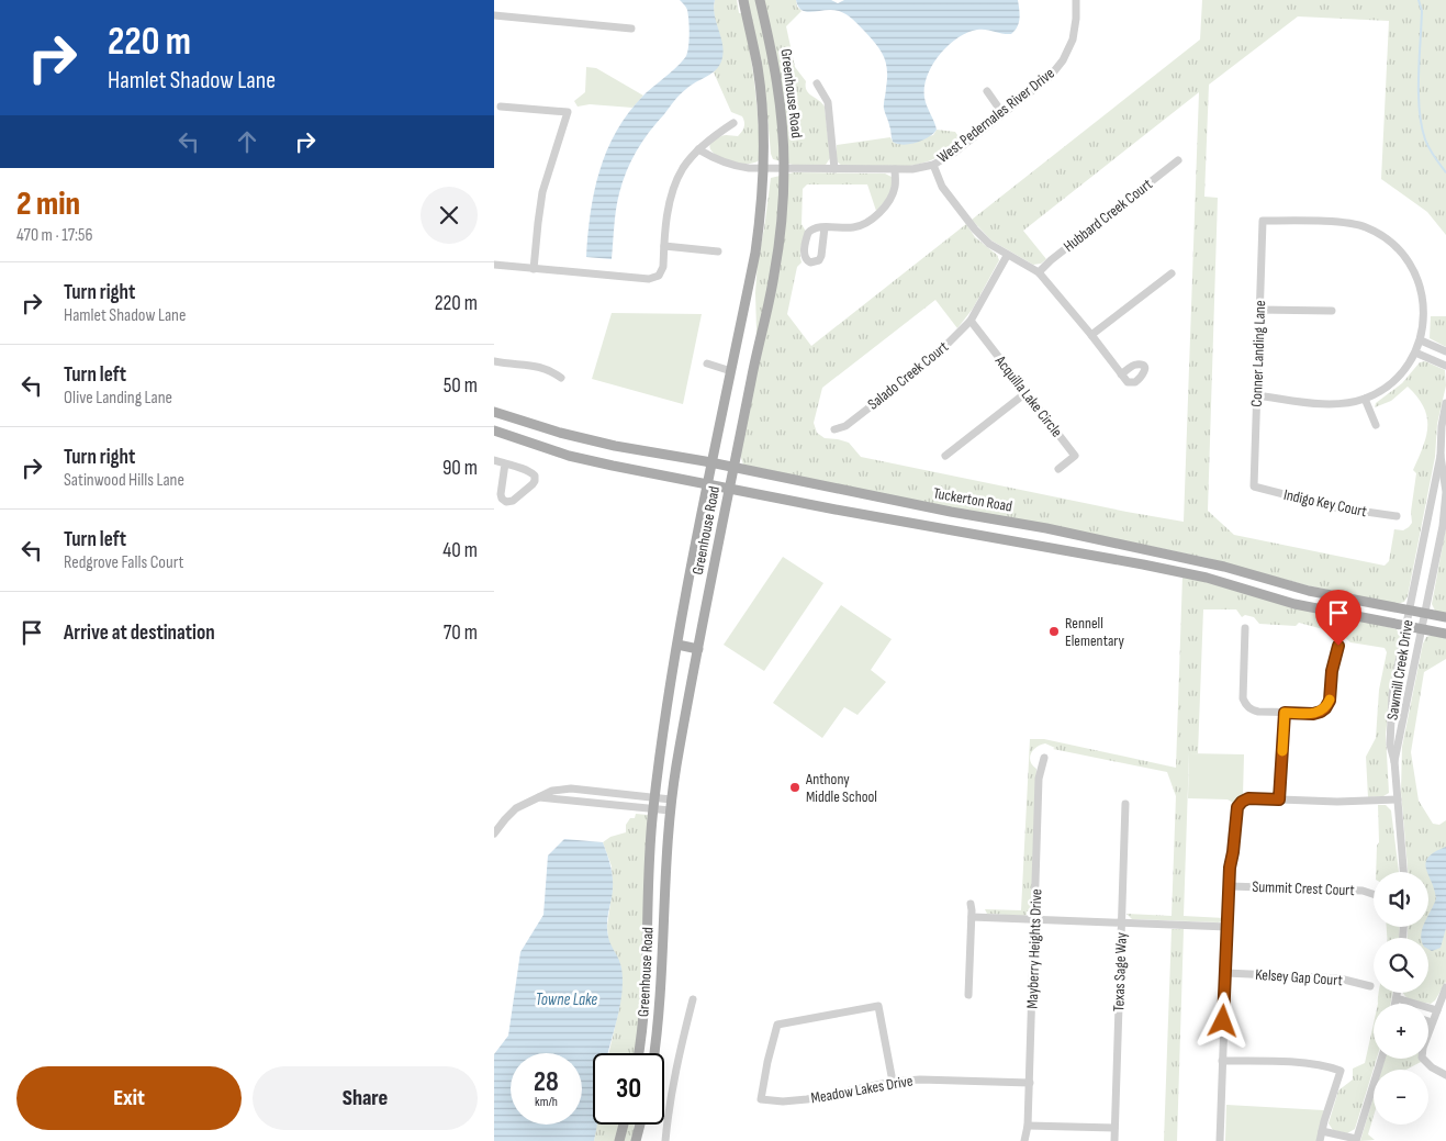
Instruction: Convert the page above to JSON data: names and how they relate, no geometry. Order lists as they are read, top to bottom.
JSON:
{
  "streets": {
    "main road": ["Greenhouse Road", "Tuckerton Road"],
    "street": [
      "West Pedernales River Drive",
      "Hubbard Creek Court",
      "Conner Landing Lane",
      "Salado Creek Court",
      "Acquilla Lake Circle",
      "Indigo Key Court",
      "Sawmill Creek Drive",
      "Summit Crest Court",
      "Mayberry Heights Drive",
      "Texas Sage Way",
      "Kelsey Gap Court",
      "Meadow Lakes Drive"
    ]
  },
  "crossings": [
    ["Greenhouse Road", "West Pedernales River Drive"],
    ["Greenhouse Road", "Tuckerton Road"],
    ["Conner Landing Lane", "Indigo Key Court"],
    ["Salado Creek Court", "Acquilla Lake Circle"],
    ["Tuckerton Road", "Sawmill Creek Drive"],
    ["Mayberry Heights Drive", "Meadow Lakes Drive"]
  ],
  "water": ["Towne Lake"],
  "places": ["Rennell Elementary", "Anthony Middle School"],
  "page": {
    "turn": ["220 m", "Hamlet Shadow Lane"],
    "heading": ["2 min", "470 m · 17:56"],
    "list": [
      {
        "name": "Turn right",
        "note": "Hamlet Shadow Lane",
        "value": "220 m"
      },
      {
        "name": "Turn left",
        "note": "Olive Landing Lane",
        "value": "50 m"
      },
      {
        "name": "Turn right",
        "note": "Satinwood Hills Lane",
        "value": "90 m"
      },
      {
        "name": "Turn left",
        "note": "Redgrove Falls Court",
        "value": "40 m"
      },
      {
        "name": "Arrive at destination",
        "value": "70 m"
      }
    ],
    "map_buttons": ["+", "−"],
    "speed": "28 km/h",
    "limit": "30",
    "buttons": ["Exit", "Share"]
  }
}
